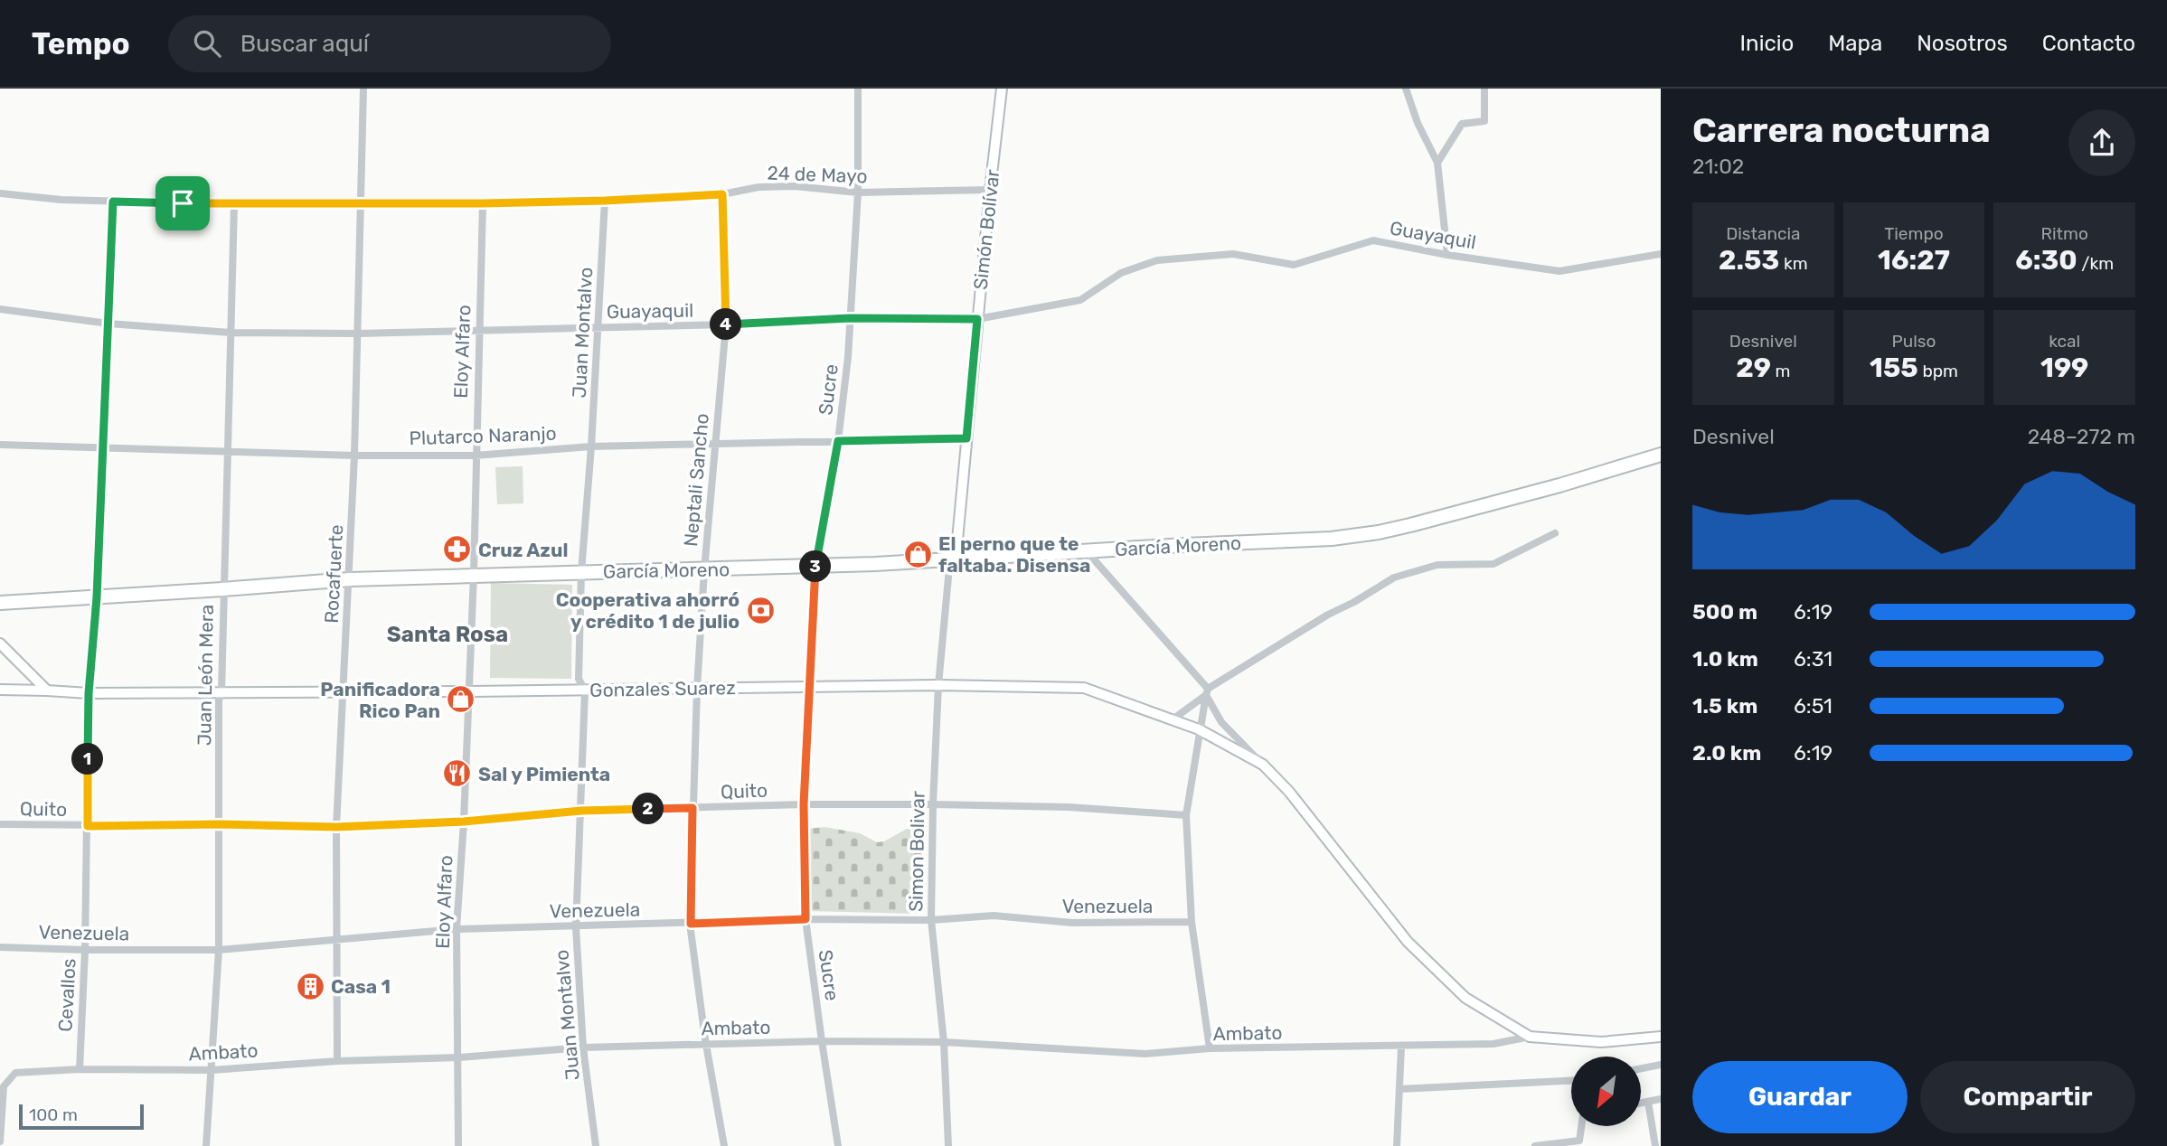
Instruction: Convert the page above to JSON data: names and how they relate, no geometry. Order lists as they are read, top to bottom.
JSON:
{
  "streets": {
    "highway": ["García Moreno"],
    "street": [
      "24 de Mayo",
      "Simón Bolívar",
      "Guayaquil",
      "Juan Montalvo",
      "Eloy Alfaro",
      "Sucre",
      "Plutarco Naranjo",
      "Neptali Sancho",
      "Rocafuerte",
      "Juan León Mera",
      "Gonzales Suarez",
      "Quito",
      "Simon Bolivar",
      "Venezuela",
      "Cevallos",
      "Ambato"
    ]
  },
  "crossings": [
    ["24 de Mayo", "Simón Bolívar"],
    ["24 de Mayo", "Juan Montalvo"],
    ["24 de Mayo", "Eloy Alfaro"],
    ["24 de Mayo", "Sucre"],
    ["24 de Mayo", "Neptali Sancho"],
    ["24 de Mayo", "Rocafuerte"],
    ["24 de Mayo", "Juan León Mera"],
    ["24 de Mayo", "Cevallos"],
    ["Simón Bolívar", "Guayaquil"],
    ["Simón Bolívar", "Plutarco Naranjo"],
    ["Simón Bolívar", "García Moreno"],
    ["Simón Bolívar", "Simon Bolivar"],
    ["Guayaquil", "Juan Montalvo"],
    ["Guayaquil", "Eloy Alfaro"],
    ["Guayaquil", "Sucre"],
    ["Guayaquil", "Neptali Sancho"],
    ["Guayaquil", "Rocafuerte"],
    ["Guayaquil", "Juan León Mera"],
    ["Guayaquil", "Cevallos"],
    ["Juan Montalvo", "Plutarco Naranjo"],
    ["Juan Montalvo", "García Moreno"],
    ["Juan Montalvo", "Gonzales Suarez"],
    ["Juan Montalvo", "Quito"],
    ["Juan Montalvo", "Venezuela"],
    ["Juan Montalvo", "Ambato"],
    ["Eloy Alfaro", "Plutarco Naranjo"],
    ["Eloy Alfaro", "García Moreno"],
    ["Eloy Alfaro", "Gonzales Suarez"],
    ["Eloy Alfaro", "Quito"],
    ["Eloy Alfaro", "Venezuela"],
    ["Eloy Alfaro", "Ambato"],
    ["Sucre", "Plutarco Naranjo"],
    ["Sucre", "García Moreno"],
    ["Sucre", "Gonzales Suarez"],
    ["Sucre", "Quito"],
    ["Sucre", "Venezuela"],
    ["Sucre", "Ambato"],
    ["Plutarco Naranjo", "Neptali Sancho"],
    ["Plutarco Naranjo", "Rocafuerte"],
    ["Plutarco Naranjo", "Juan León Mera"],
    ["Plutarco Naranjo", "Cevallos"],
    ["Neptali Sancho", "García Moreno"],
    ["Neptali Sancho", "Gonzales Suarez"],
    ["Neptali Sancho", "Quito"],
    ["Neptali Sancho", "Venezuela"],
    ["Neptali Sancho", "Ambato"],
    ["García Moreno", "Rocafuerte"],
    ["García Moreno", "Juan León Mera"],
    ["García Moreno", "Simon Bolivar"],
    ["García Moreno", "Cevallos"],
    ["Rocafuerte", "Gonzales Suarez"],
    ["Rocafuerte", "Quito"],
    ["Rocafuerte", "Venezuela"],
    ["Rocafuerte", "Ambato"],
    ["Juan León Mera", "Gonzales Suarez"],
    ["Juan León Mera", "Quito"],
    ["Juan León Mera", "Venezuela"],
    ["Juan León Mera", "Ambato"],
    ["Gonzales Suarez", "Simon Bolivar"],
    ["Gonzales Suarez", "Cevallos"],
    ["Gonzales Suarez", "Ambato"],
    ["Quito", "Simon Bolivar"],
    ["Quito", "Cevallos"],
    ["Simon Bolivar", "Venezuela"],
    ["Simon Bolivar", "Ambato"],
    ["Venezuela", "Cevallos"],
    ["Cevallos", "Ambato"]
  ],
  "districts": ["Santa Rosa"],
  "places": {
    "pharmacy": ["Cruz Azul"],
    "shop": ["El perno que te faltaba. Disensa", "Panificadora Rico Pan"],
    "bank": ["Cooperativa ahorró y crédito 1 de julio"],
    "restaurant": ["Sal y Pimienta"],
    "building": ["Casa 1"]
  },
  "scale_bar": "100 m",
  "north": "bottom left",
  "page": {
    "header": "Tempo",
    "search": "Buscar aquí",
    "nav": [
      "Inicio",
      "Mapa",
      "Nosotros",
      "Contacto"
    ],
    "heading": ["Carrera nocturna", "21:02"],
    "stats": [
      ["Distancia", "2.53 km"],
      ["Tiempo", "16:27"],
      ["Ritmo", "6:30 /km"],
      ["Desnivel", "29 m"],
      ["Pulso", "155 bpm"],
      ["kcal", "199"]
    ],
    "pins": [
      "4",
      "3",
      "1",
      "2"
    ],
    "chart": ["Desnivel", "248–272 m"],
    "list": [
      {
        "name": "500 m",
        "note": "6:19"
      },
      {
        "name": "1.0 km",
        "note": "6:31"
      },
      {
        "name": "1.5 km",
        "note": "6:51"
      },
      {
        "name": "2.0 km",
        "note": "6:19"
      }
    ],
    "buttons": ["Guardar", "Compartir"],
    "scale": "100 m"
  }
}
